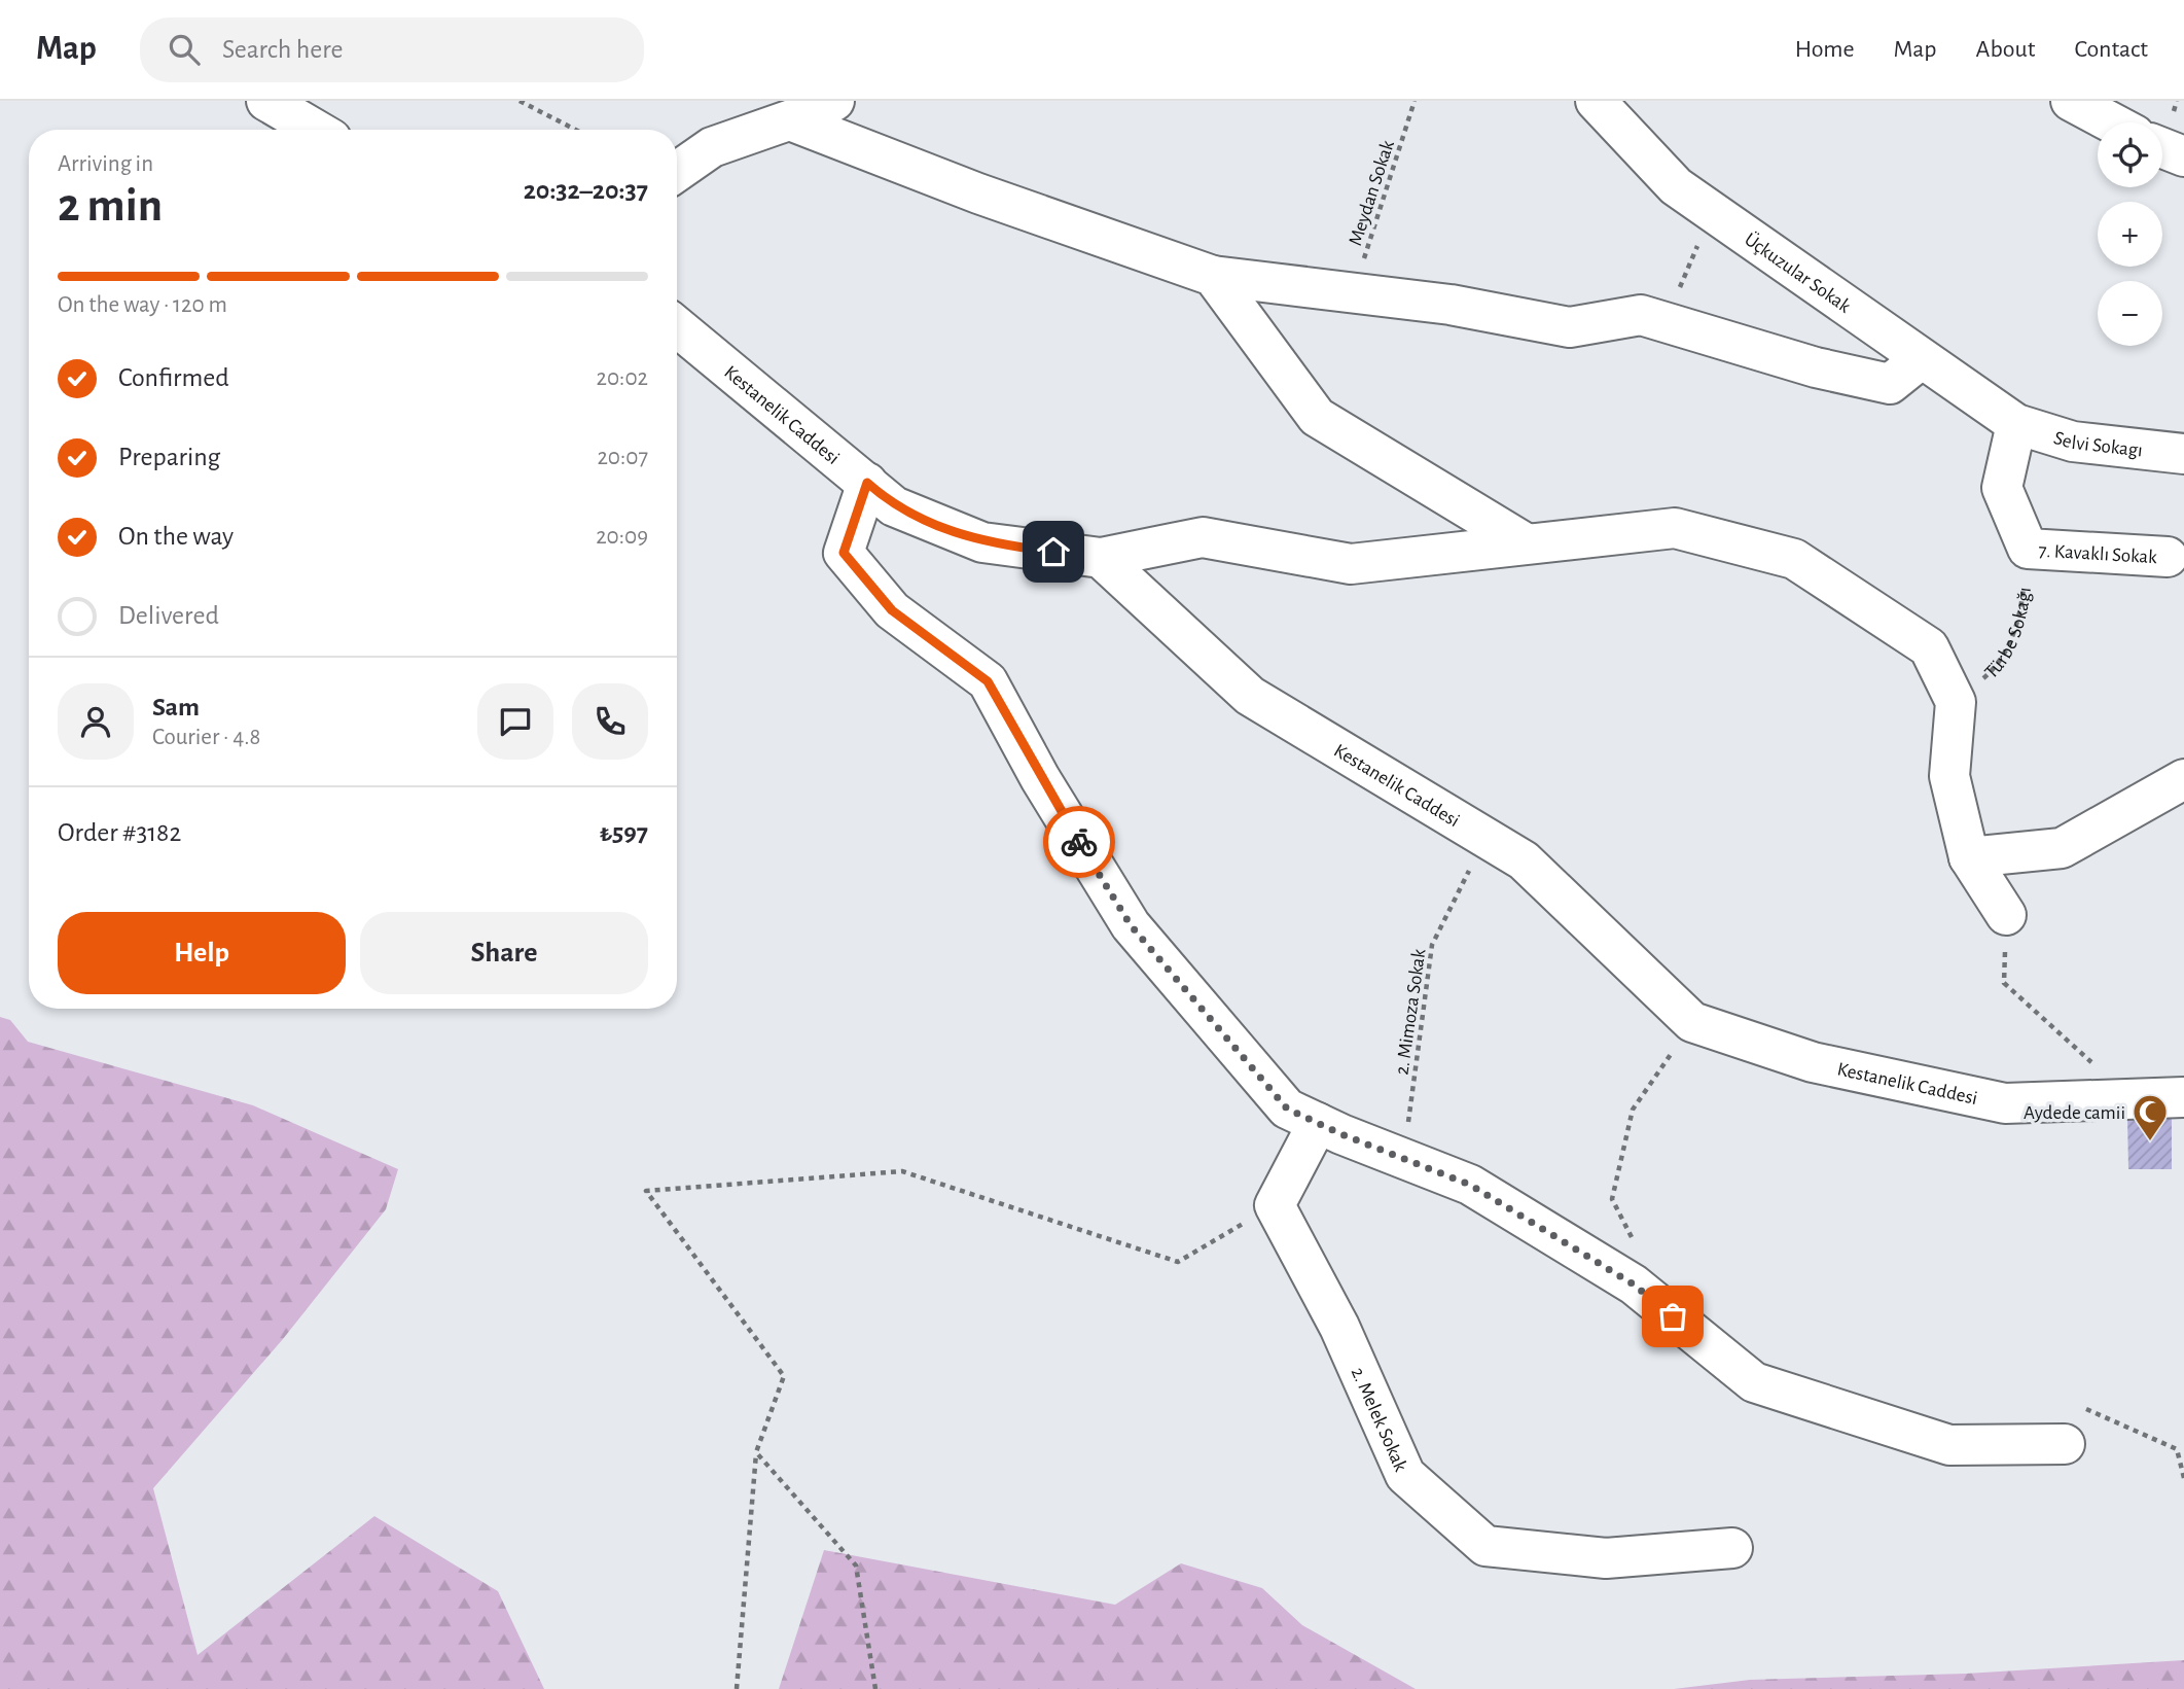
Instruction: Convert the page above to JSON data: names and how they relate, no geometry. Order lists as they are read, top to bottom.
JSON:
{
  "streets": {
    "street": [
      "Üçkuzular Sokak",
      "Kestanelik Caddesi",
      "Selvi Sokagı",
      "7. Kavaklı Sokak",
      "2. Melek Sokak"
    ],
    "path": ["Meydan Sokak", "Türbe Sokağı", "2. Mimoza Sokak"]
  },
  "crossings": [
    ["Üçkuzular Sokak", "Selvi Sokagı"],
    ["Kestanelik Caddesi", "2. Mimoza Sokak"],
    ["7. Kavaklı Sokak", "Türbe Sokağı"]
  ],
  "places": {
    "mosque": ["Aydede camii"]
  },
  "page": {
    "header": "Map",
    "search": "Search here",
    "nav": [
      "Home",
      "Map",
      "About",
      "Contact"
    ],
    "map_buttons": ["+", "−"],
    "heading": ["2 min", "Arriving in", "20:32–20:37"],
    "panel": [
      "Sam",
      "Courier · 4.8",
      "Order #3182",
      "₺597"
    ],
    "bar": "On the way · 120 m",
    "list": [
      ["Confirmed", "20:02"],
      ["Preparing", "20:07"],
      ["On the way", "20:09"],
      "Delivered"
    ],
    "buttons": ["Help", "Share"]
  }
}
